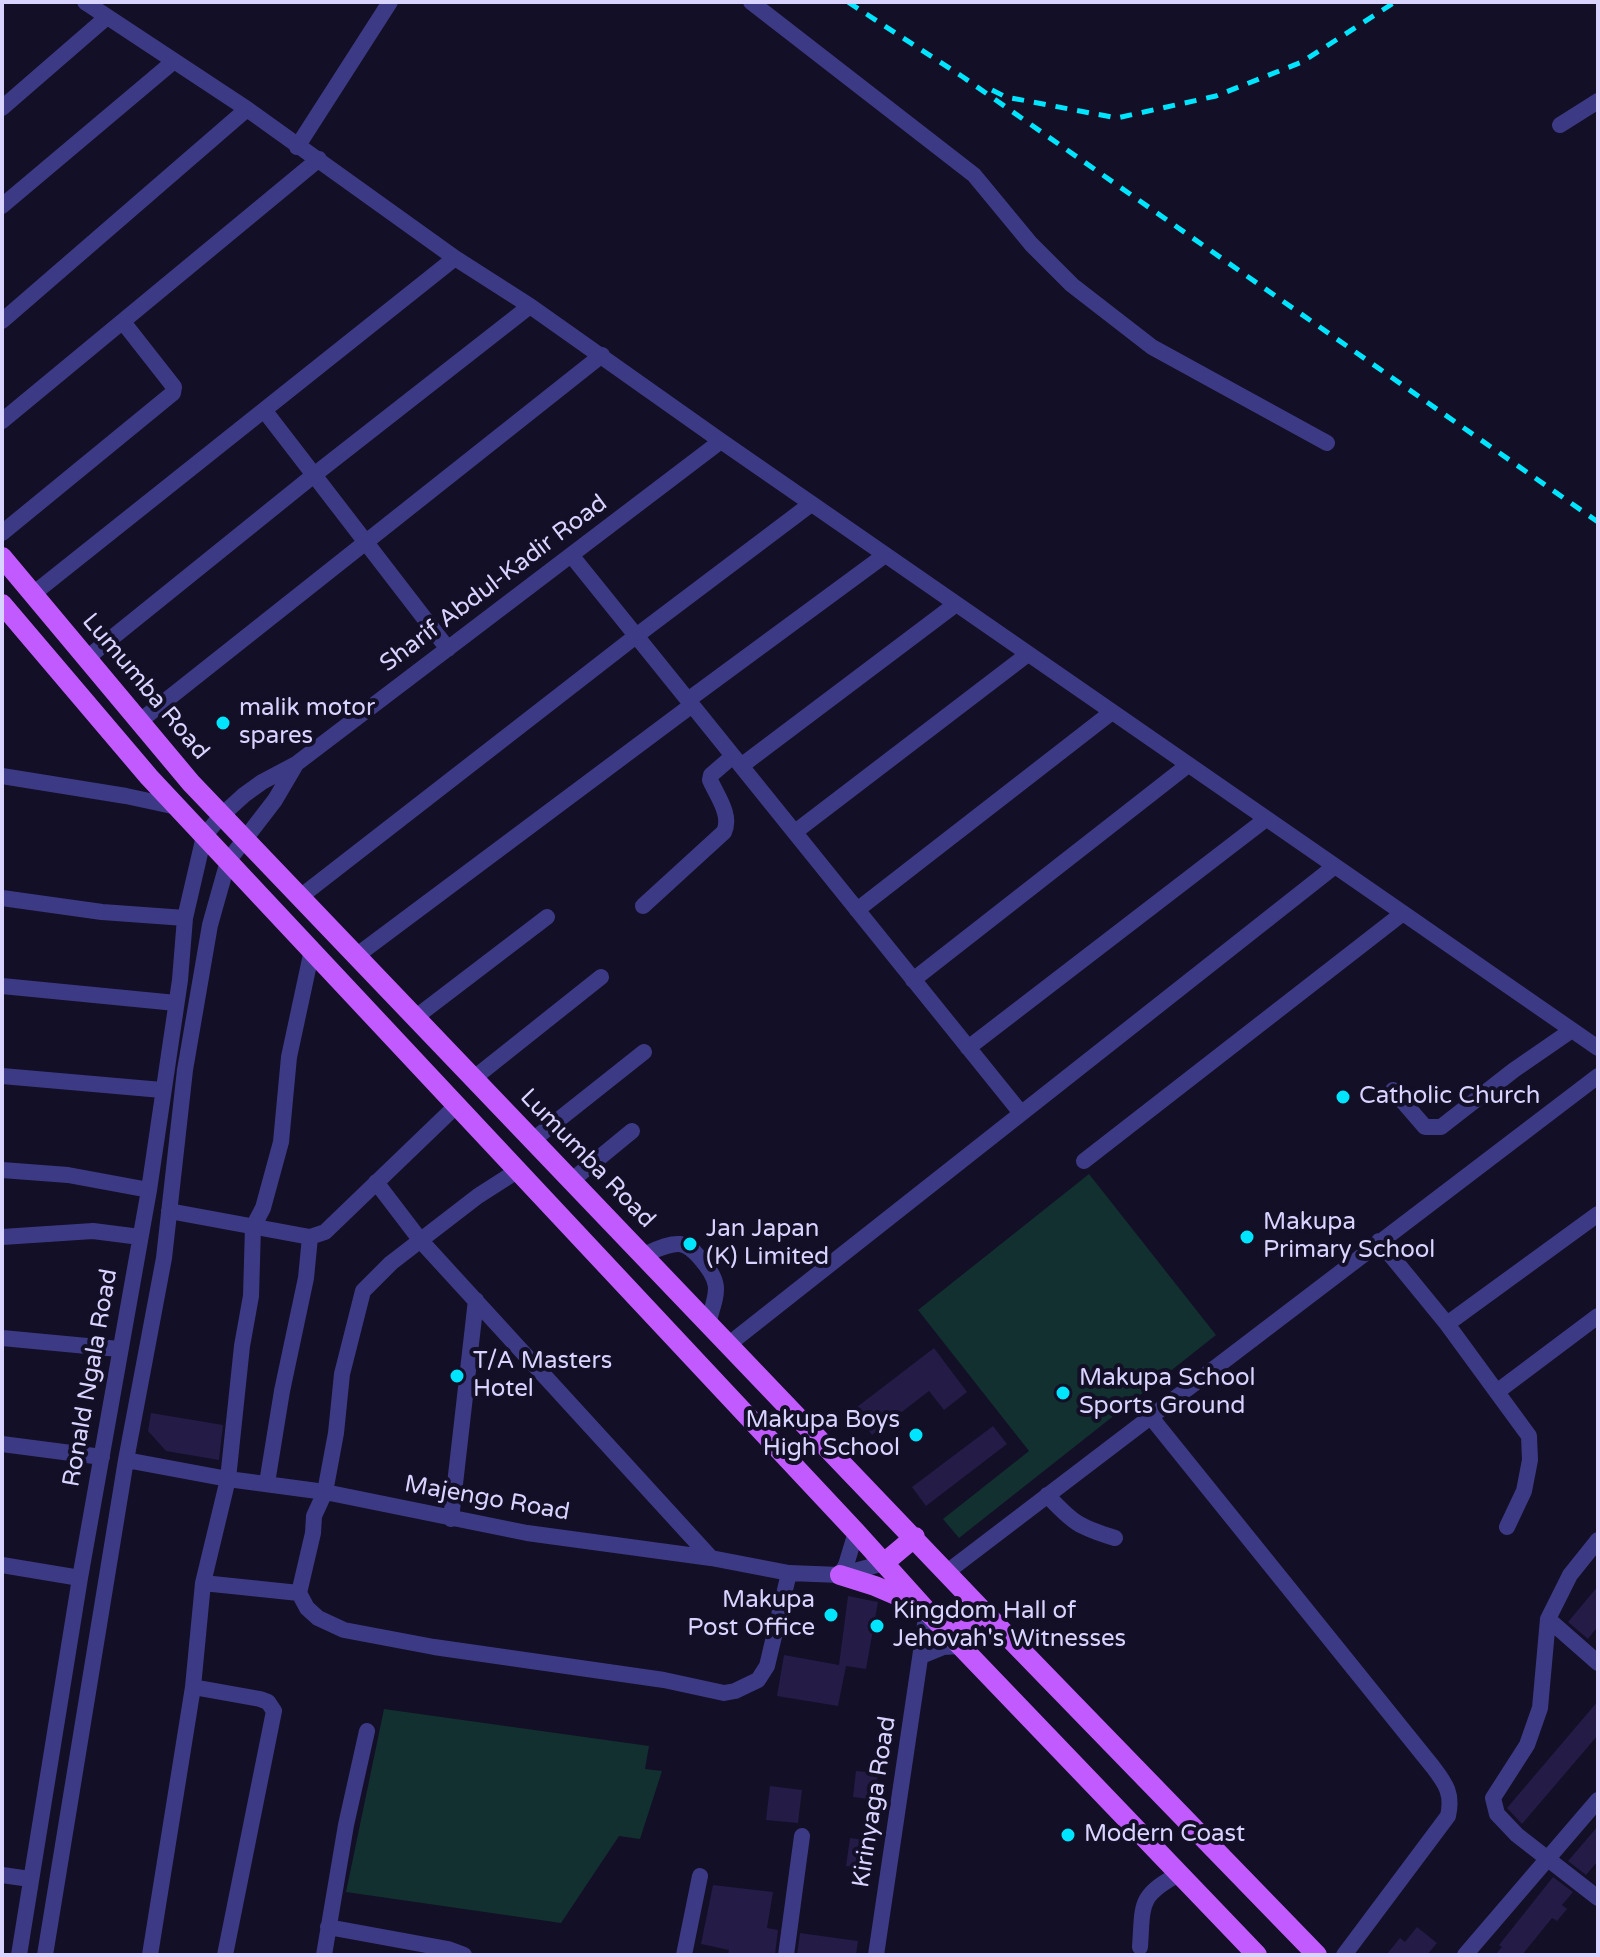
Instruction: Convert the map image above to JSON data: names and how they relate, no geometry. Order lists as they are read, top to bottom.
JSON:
{
  "streets": {
    "main road": ["Lumumba Road"],
    "street": [
      "Sharif Abdul-Kadir Road",
      "Ronald Ngala Road",
      "Majengo Road",
      "Kirinyaga Road"
    ]
  },
  "crossings": [
    ["Sharif Abdul-Kadir Road", "Lumumba Road"],
    ["Sharif Abdul-Kadir Road", "Ronald Ngala Road"],
    ["Lumumba Road", "Ronald Ngala Road"],
    ["Ronald Ngala Road", "Majengo Road"]
  ],
  "places": [
    "malik motor spares",
    "Catholic Church",
    "Makupa Primary School",
    "Jan Japan (K) Limited",
    "T/A Masters Hotel",
    "Makupa School Sports Ground",
    "Makupa Boys High School",
    "Makupa Post Office",
    "Kingdom Hall of Jehovah's Witnesses",
    "Modern Coast"
  ]
}
